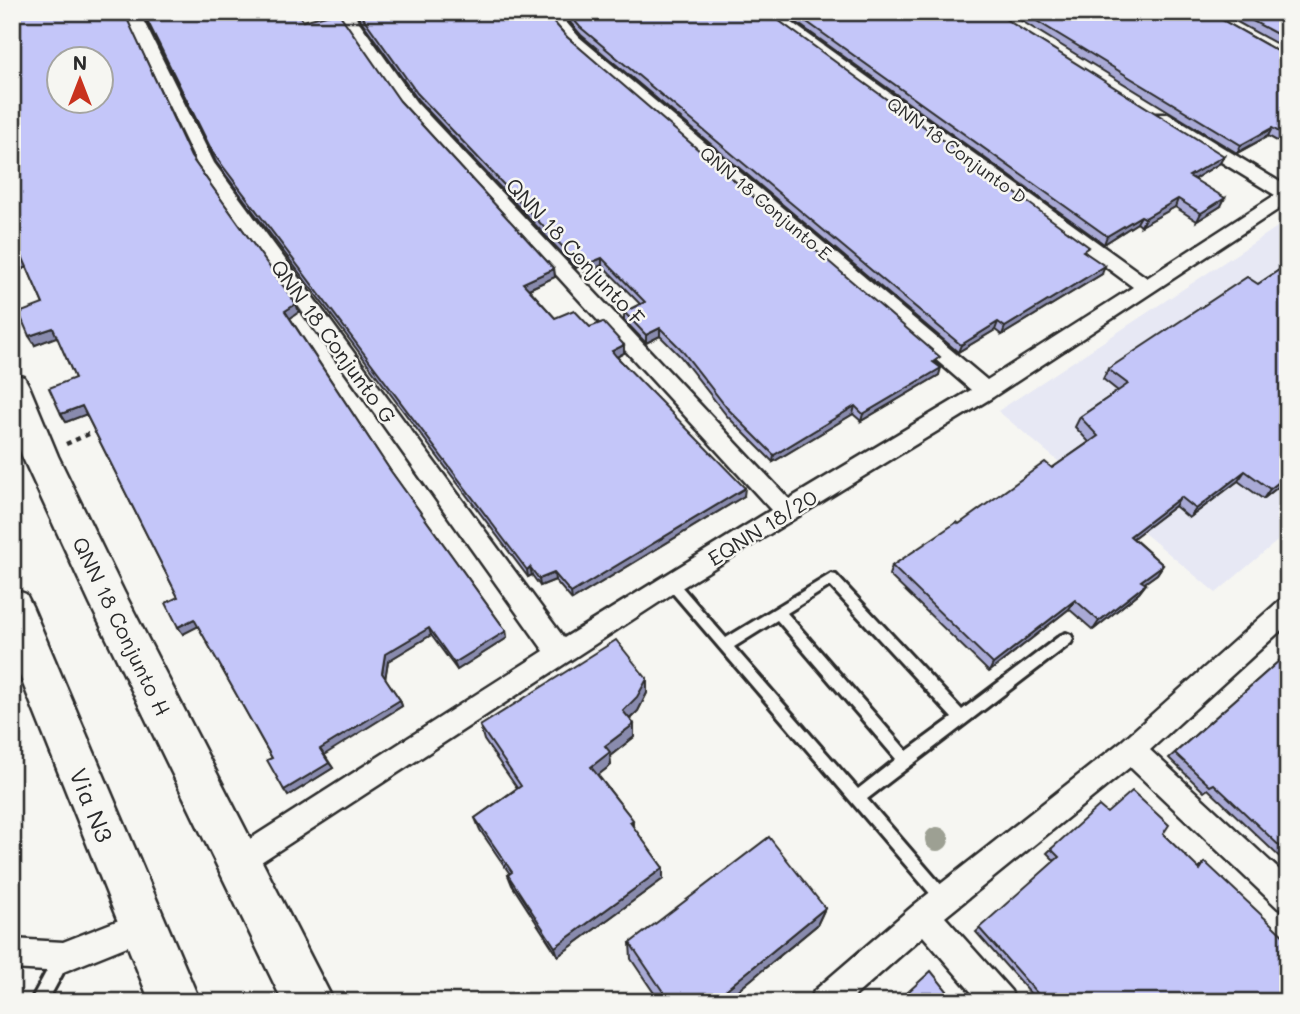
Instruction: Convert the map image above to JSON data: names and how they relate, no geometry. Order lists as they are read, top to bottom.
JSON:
{
  "streets": {
    "main road": ["QNN 18 Conjunto H", "Via N3"],
    "street": [
      "QNN 18 Conjunto D",
      "QNN 18 Conjunto E",
      "QNN 18 Conjunto F",
      "QNN 18 Conjunto G",
      "EQNN 18/20"
    ]
  },
  "crossings": [
    ["QNN 18 Conjunto D", "EQNN 18/20"],
    ["QNN 18 Conjunto E", "EQNN 18/20"],
    ["QNN 18 Conjunto F", "EQNN 18/20"],
    ["QNN 18 Conjunto G", "EQNN 18/20"],
    ["EQNN 18/20", "QNN 18 Conjunto H"]
  ],
  "north": "top"
}
